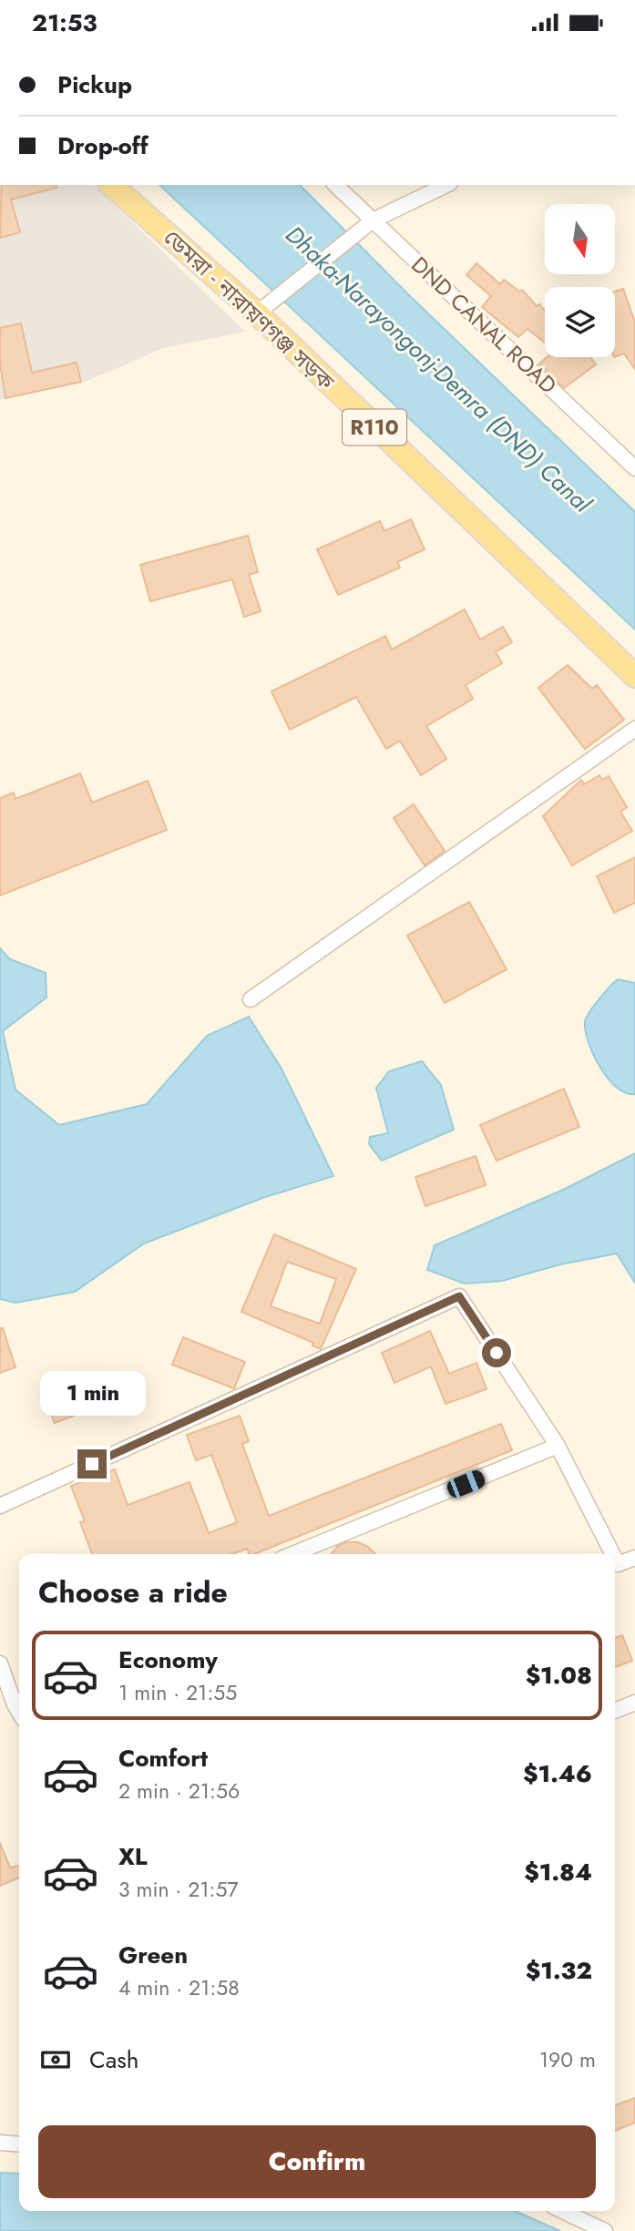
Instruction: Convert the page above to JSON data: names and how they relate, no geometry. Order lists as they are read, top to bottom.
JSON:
{
  "streets": {
    "main road": ["ডেমরা - নারায়ণগঞ্জ সড়ক", "R110"],
    "street": ["DND CANAL ROAD"]
  },
  "water": ["Dhaka-Narayongonj-Demra (DND) Canal"],
  "north": "bottom",
  "page": {
    "status": "21:53",
    "banner": ["Pickup", "Drop-off"],
    "bubble": "1 min",
    "heading": "Choose a ride",
    "list": [
      {
        "name": "Economy",
        "note": "1 min · 21:55",
        "value": "$1.08"
      },
      {
        "name": "Comfort",
        "note": "2 min · 21:56",
        "value": "$1.46"
      },
      {
        "name": "XL",
        "note": "3 min · 21:57",
        "value": "$1.84"
      },
      {
        "name": "Green",
        "note": "4 min · 21:58",
        "value": "$1.32"
      }
    ],
    "pay": ["Cash", "190 m"],
    "buttons": "Confirm"
  }
}
